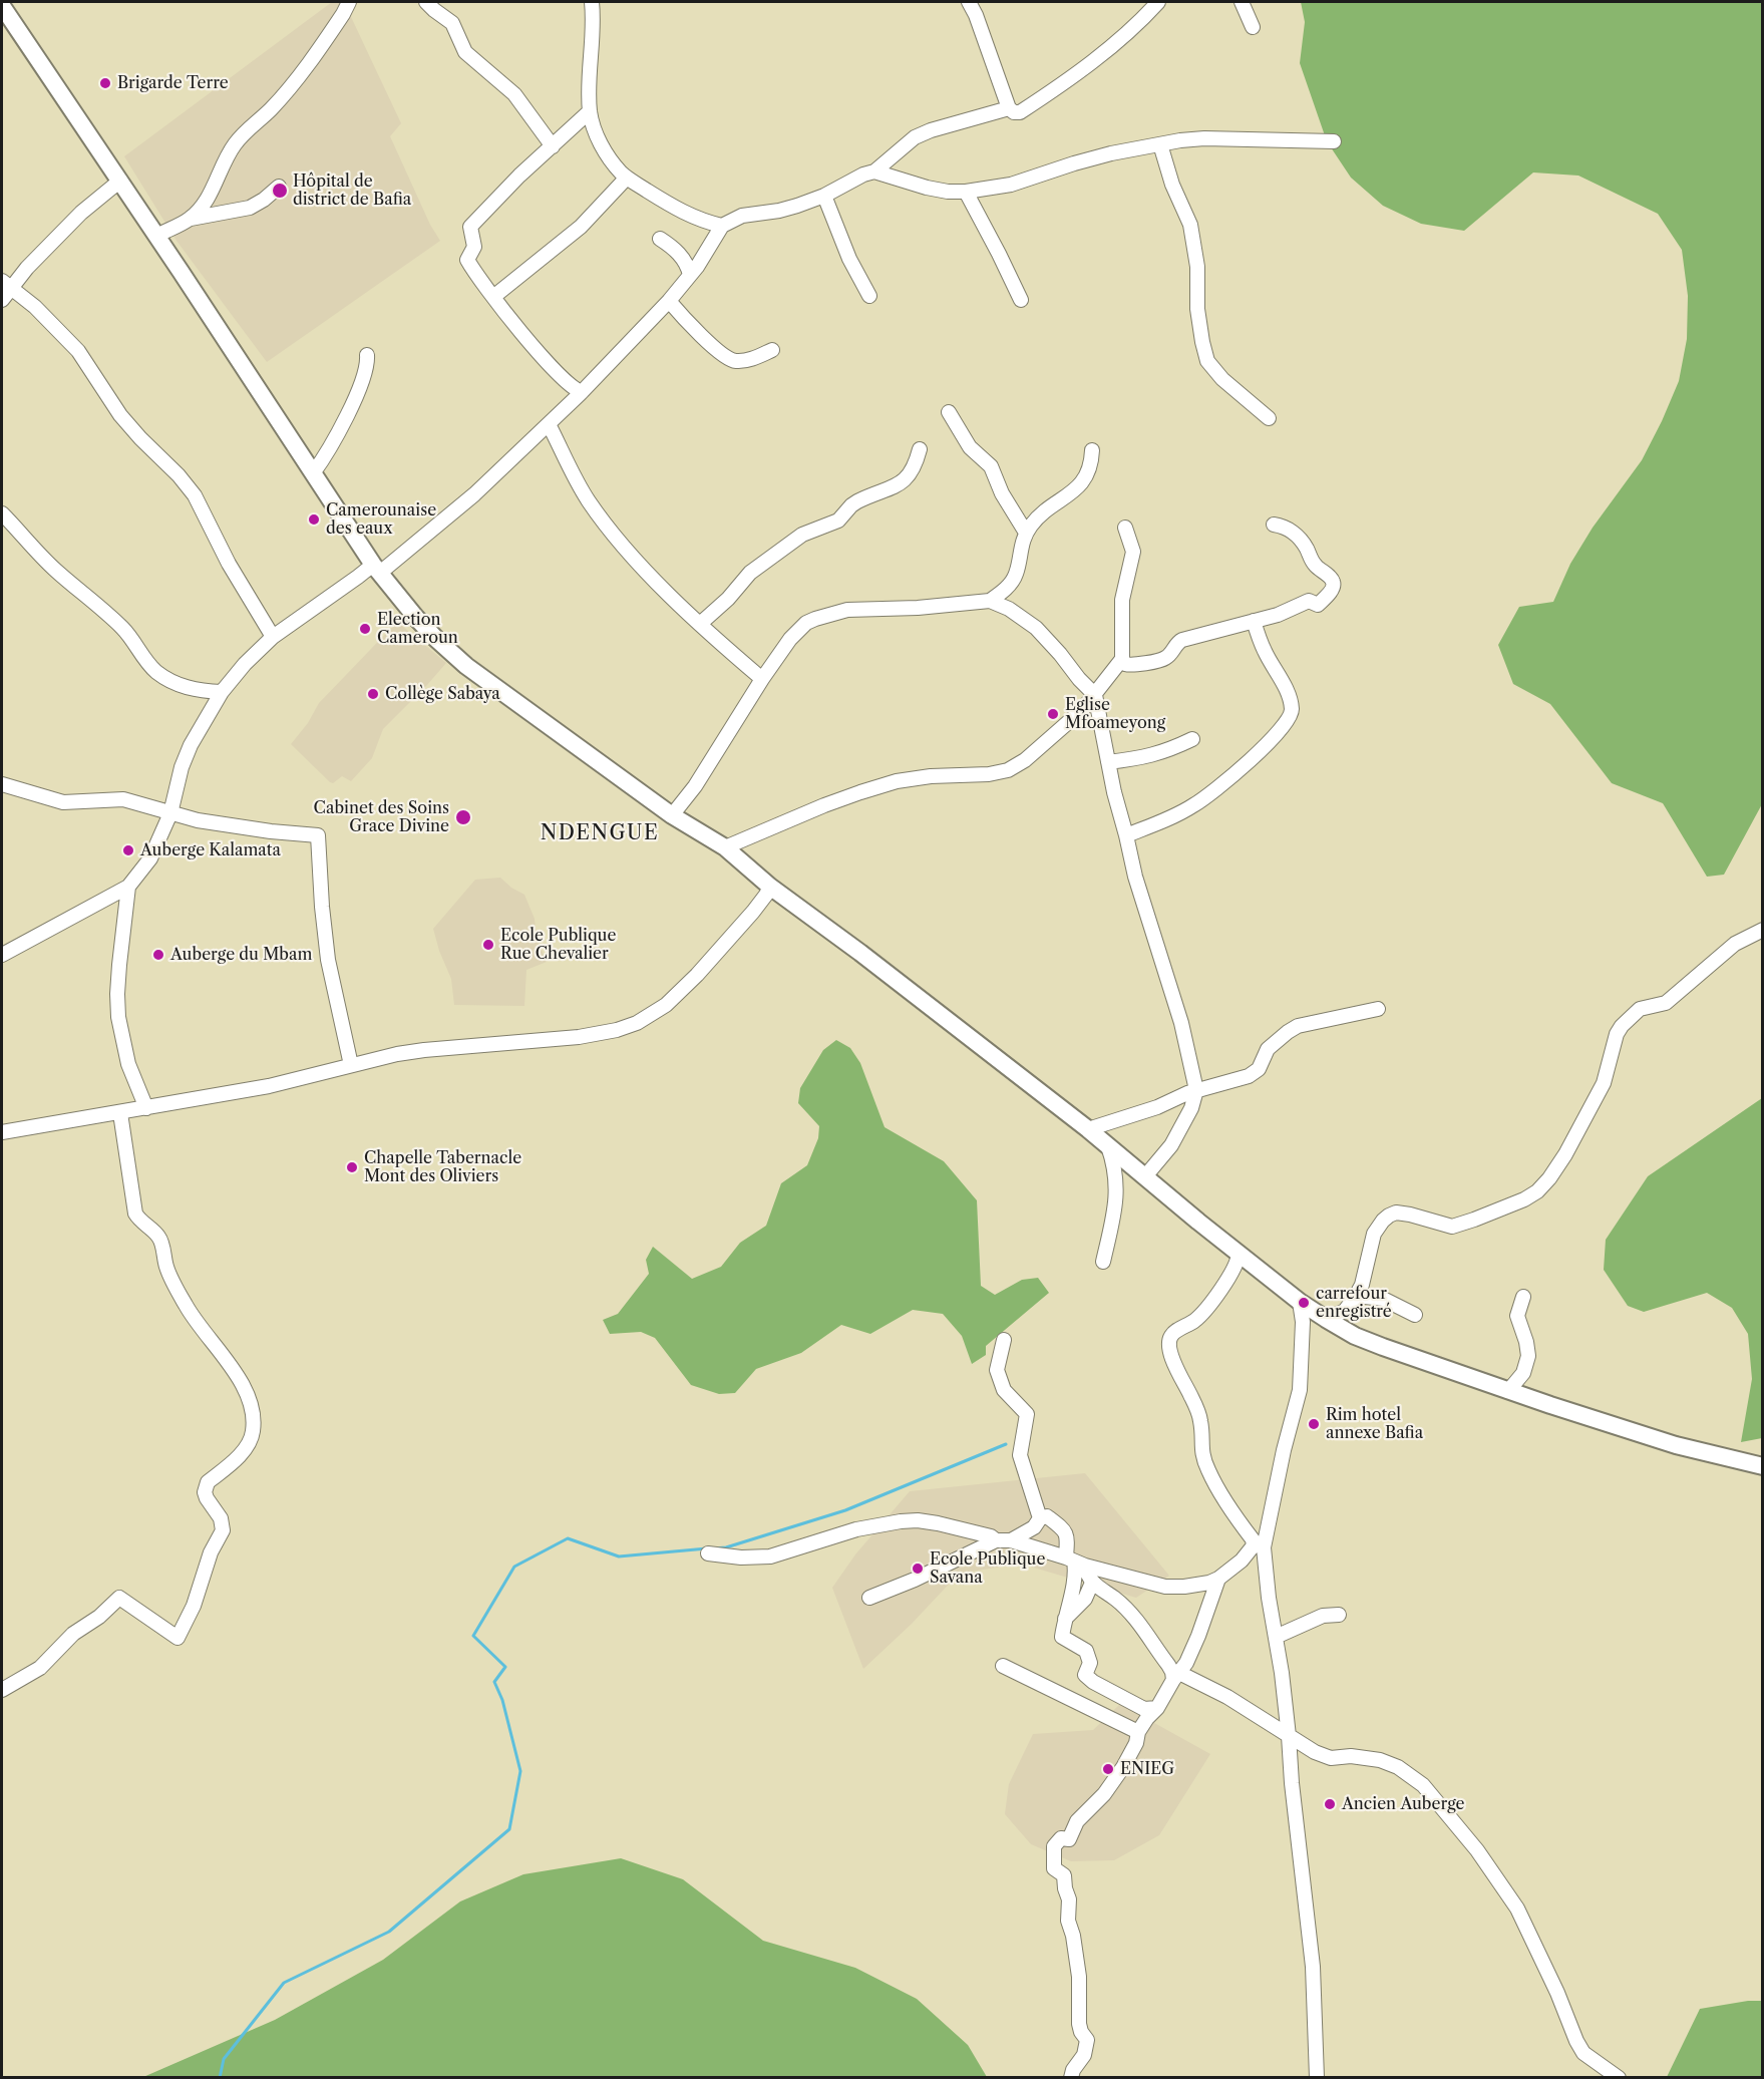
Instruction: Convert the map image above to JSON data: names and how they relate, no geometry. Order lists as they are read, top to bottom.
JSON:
{
  "districts": ["NDENGUE"],
  "places": [
    "Brigarde Terre",
    "Hôpital de district de Bafia",
    "Camerounaise des eaux",
    "Election Cameroun",
    "Collège Sabaya",
    "Eglise Mfoameyong",
    "Cabinet des Soins Grace Divine",
    "Auberge Kalamata",
    "Ecole Publique Rue Chevalier",
    "Auberge du Mbam",
    "Chapelle Tabernacle Mont des Oliviers",
    "carrefour enregistré",
    "Rim hotel annexe Bafia",
    "Ecole Publique Savana",
    "ENIEG",
    "Ancien Auberge"
  ]
}
